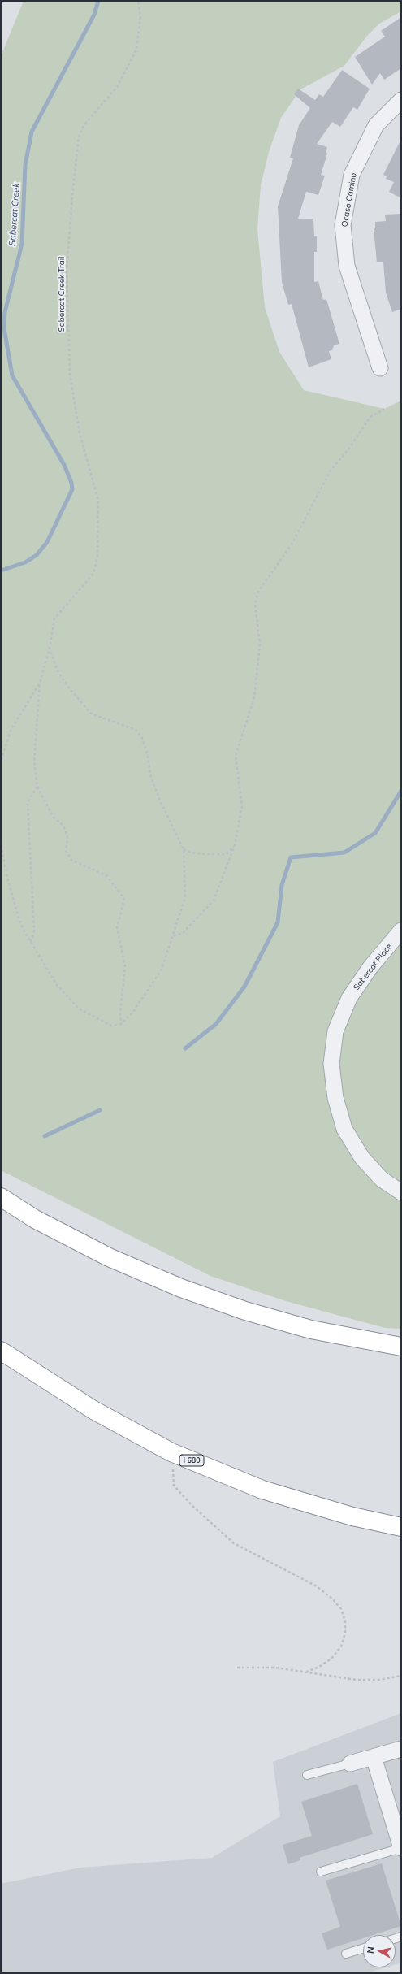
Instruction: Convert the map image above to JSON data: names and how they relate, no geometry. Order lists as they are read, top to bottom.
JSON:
{
  "streets": {
    "highway": ["I 680"],
    "street": ["Ocaso Camino", "Sabercat Place"],
    "path": ["Sabercat Creek Trail"]
  },
  "water": ["Sabercat Creek"],
  "north": "left"
}
